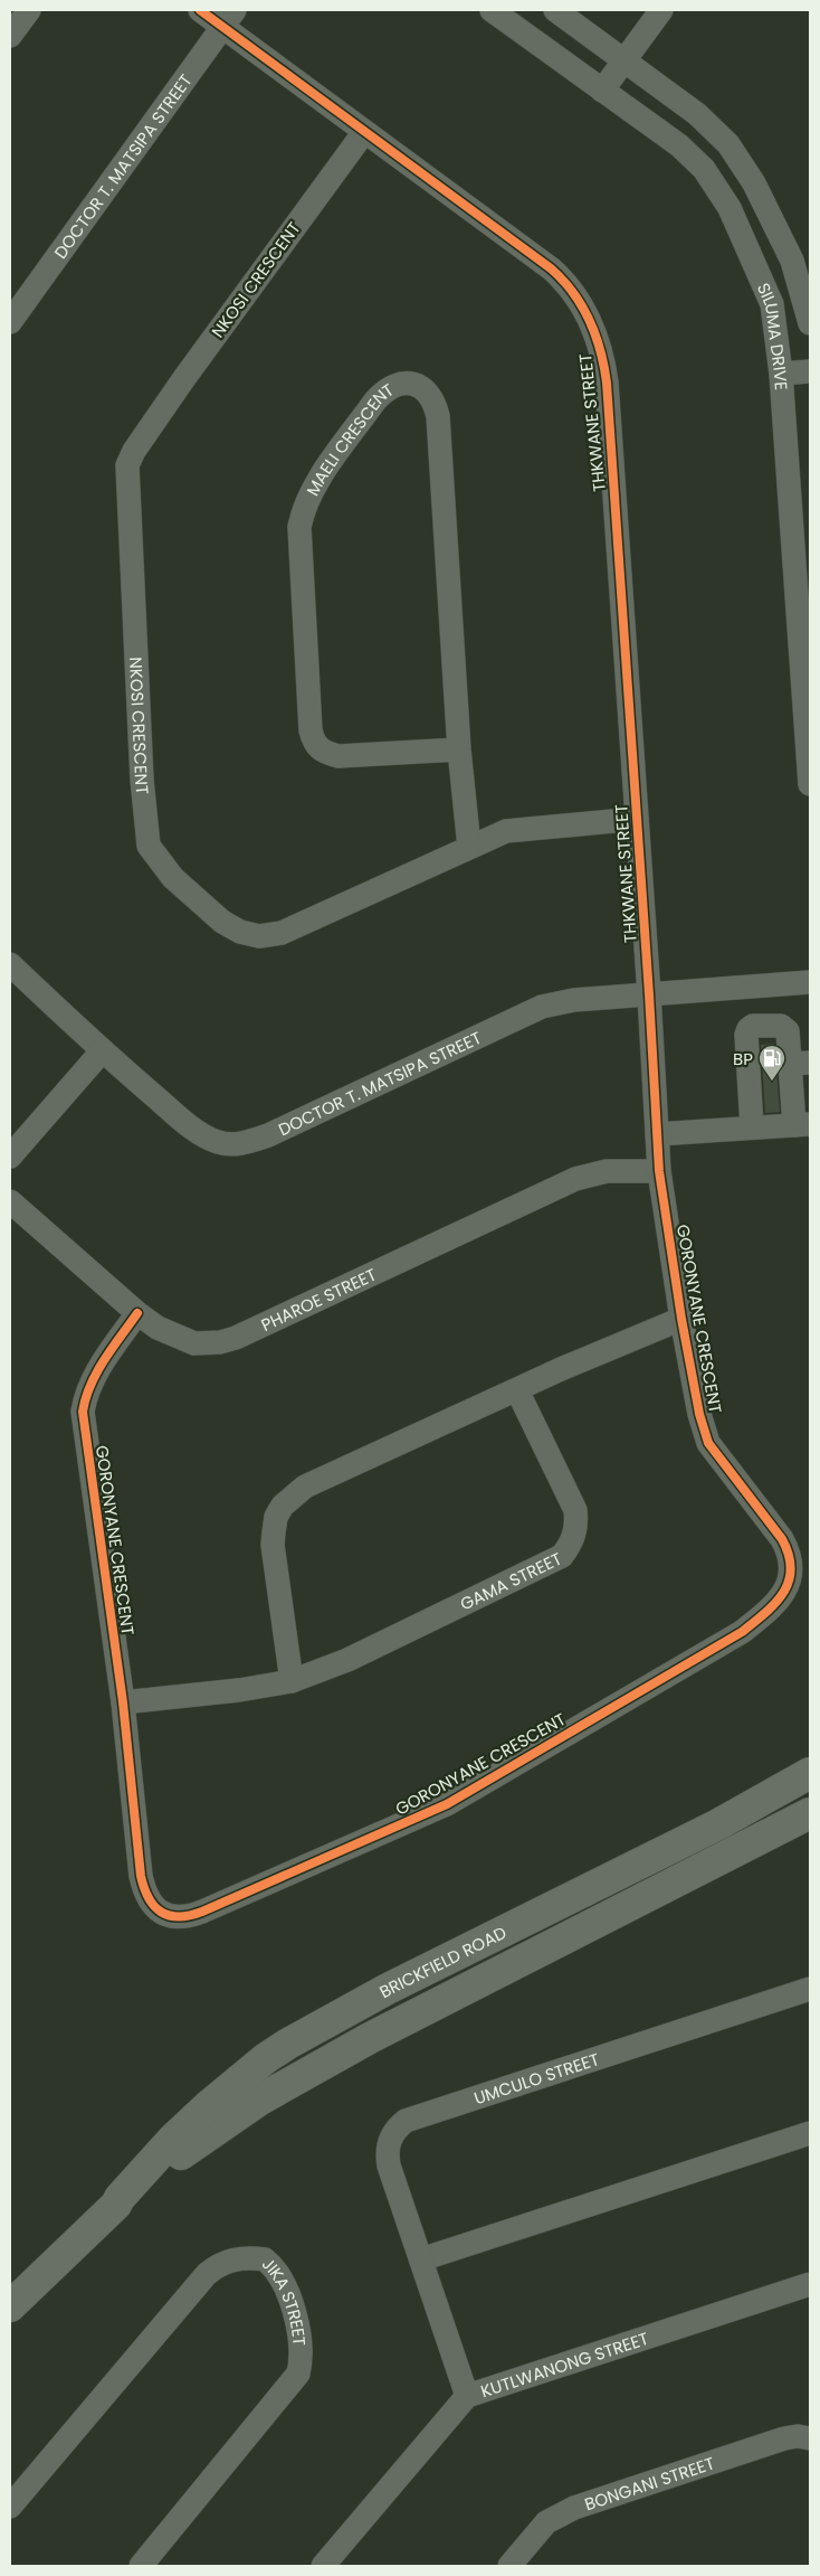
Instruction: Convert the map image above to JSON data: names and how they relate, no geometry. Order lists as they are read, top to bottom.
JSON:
{
  "streets": {
    "main road": ["BRICKFIELD ROAD"],
    "street": [
      "DOCTOR T. MATSIPA STREET",
      "NKOSI CRESCENT",
      "SILUMA DRIVE",
      "THKWANE STREET",
      "MAELI CRESCENT",
      "PHAROE STREET",
      "GORONYANE CRESCENT",
      "GAMA STREET",
      "UMCULO STREET",
      "JIKA STREET",
      "KUTLWANONG STREET",
      "BONGANI STREET"
    ]
  },
  "crossings": [
    ["DOCTOR T. MATSIPA STREET", "THKWANE STREET"],
    ["DOCTOR T. MATSIPA STREET", "GORONYANE CRESCENT"],
    ["NKOSI CRESCENT", "THKWANE STREET"],
    ["NKOSI CRESCENT", "MAELI CRESCENT"],
    ["THKWANE STREET", "GORONYANE CRESCENT"],
    ["PHAROE STREET", "GORONYANE CRESCENT"],
    ["GORONYANE CRESCENT", "GAMA STREET"],
    ["UMCULO STREET", "KUTLWANONG STREET"]
  ],
  "places": {
    "fuel station": ["BP"]
  }
}
